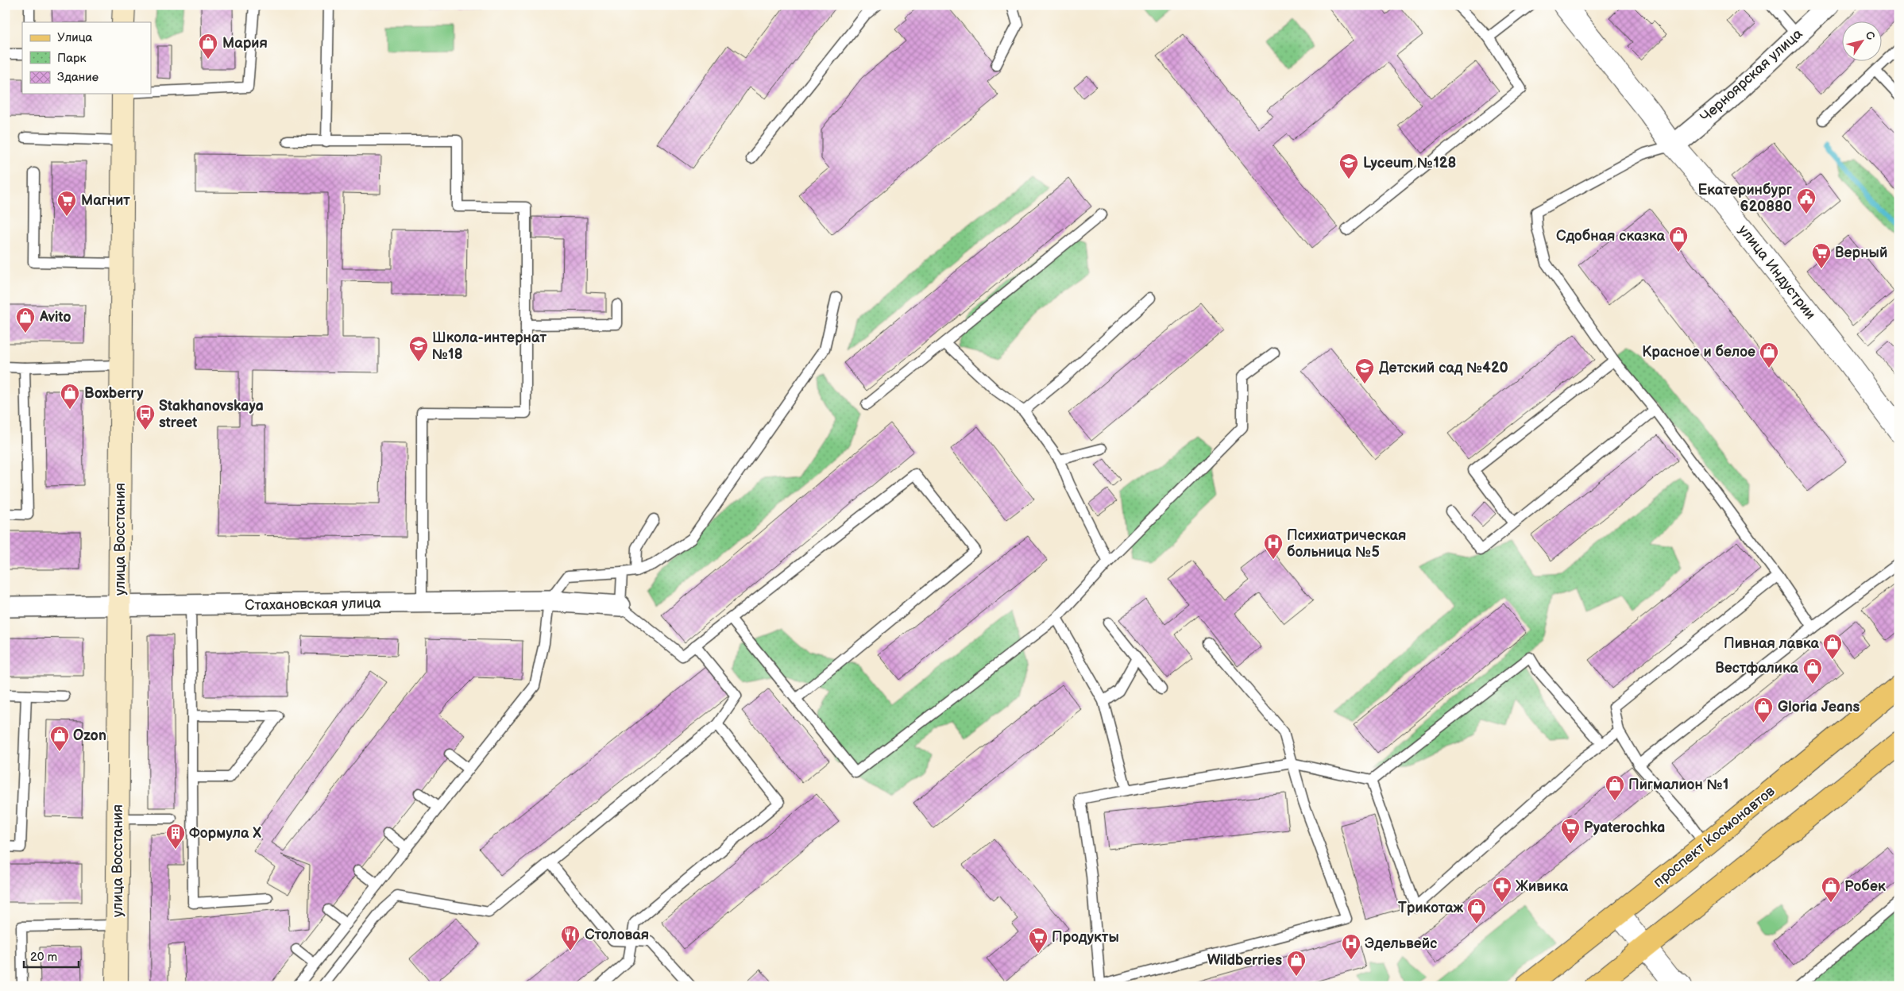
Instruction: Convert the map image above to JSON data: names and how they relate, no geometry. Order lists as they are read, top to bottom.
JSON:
{
  "streets": {
    "main road": ["улица Восстания", "проспект Космонавтов"],
    "street": ["Черноярская улица", "улица Индустрии", "Стахановская улица"]
  },
  "crossings": [
    ["Черноярская улица", "улица Индустрии"],
    ["улица Восстания", "Стахановская улица"]
  ],
  "places": {
    "shop": [
      "Мария",
      "Сдобная сказка",
      "Avito",
      "Красное и белое",
      "Boxberry",
      "Пивная лавка",
      "Вестфалика",
      "Gloria Jeans",
      "Ozon",
      "Пигмалион №1",
      "Робек",
      "Трикотаж",
      "Wildberries"
    ],
    "school or university": ["Lyceum №128", "Школа-интернат №18", "Детский сад №420"],
    "public building": ["Екатеринбург 620880"],
    "supermarket": [
      "Магнит",
      "Верный",
      "Pyaterochka",
      "Продукты"
    ],
    "bus stop": ["Stakhanovskaya street"],
    "hospital": ["Психиатрическая больница №5", "Эдельвейс"],
    "building": ["Формула X"],
    "pharmacy": ["Живика"],
    "restaurant": ["Столовая"]
  },
  "legend": ["Улица", "Парк", "Здание"],
  "scale_bar": "20 m",
  "north": "top right"
}
